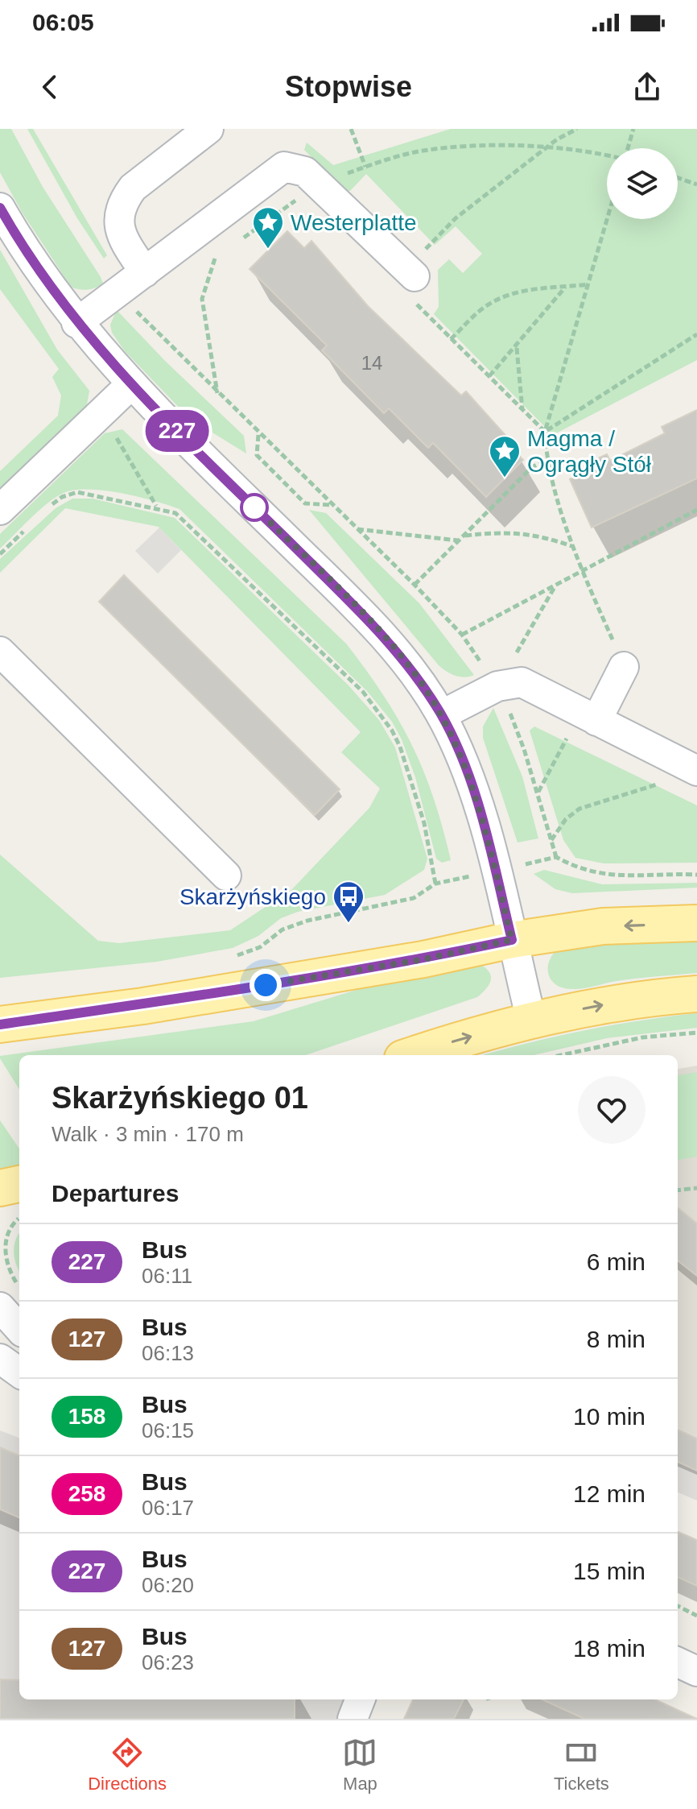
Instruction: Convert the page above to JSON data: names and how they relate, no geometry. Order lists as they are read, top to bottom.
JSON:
{
  "places": {
    "place": ["Westerplatte", "Magma / Ogrągły Stół"],
    "bus stop": ["Skarżyńskiego"]
  },
  "lines": ["bus line 227"],
  "house_numbers": ["14"],
  "page": {
    "status": "06:05",
    "header": "Stopwise",
    "on_map": "227",
    "heading": [
      ["Skarżyńskiego 01", "Walk · 3 min · 170 m"],
      "Departures"
    ],
    "list": [
      {
        "mark": "227",
        "name": "Bus",
        "note": "06:11",
        "value": "6 min"
      },
      {
        "mark": "127",
        "name": "Bus",
        "note": "06:13",
        "value": "8 min"
      },
      {
        "mark": "158",
        "name": "Bus",
        "note": "06:15",
        "value": "10 min"
      },
      {
        "mark": "258",
        "name": "Bus",
        "note": "06:17",
        "value": "12 min"
      },
      {
        "mark": "227",
        "name": "Bus",
        "note": "06:20",
        "value": "15 min"
      },
      {
        "mark": "127",
        "name": "Bus",
        "note": "06:23",
        "value": "18 min"
      }
    ],
    "tabs": ["Directions", "Map", "Tickets"]
  }
}
